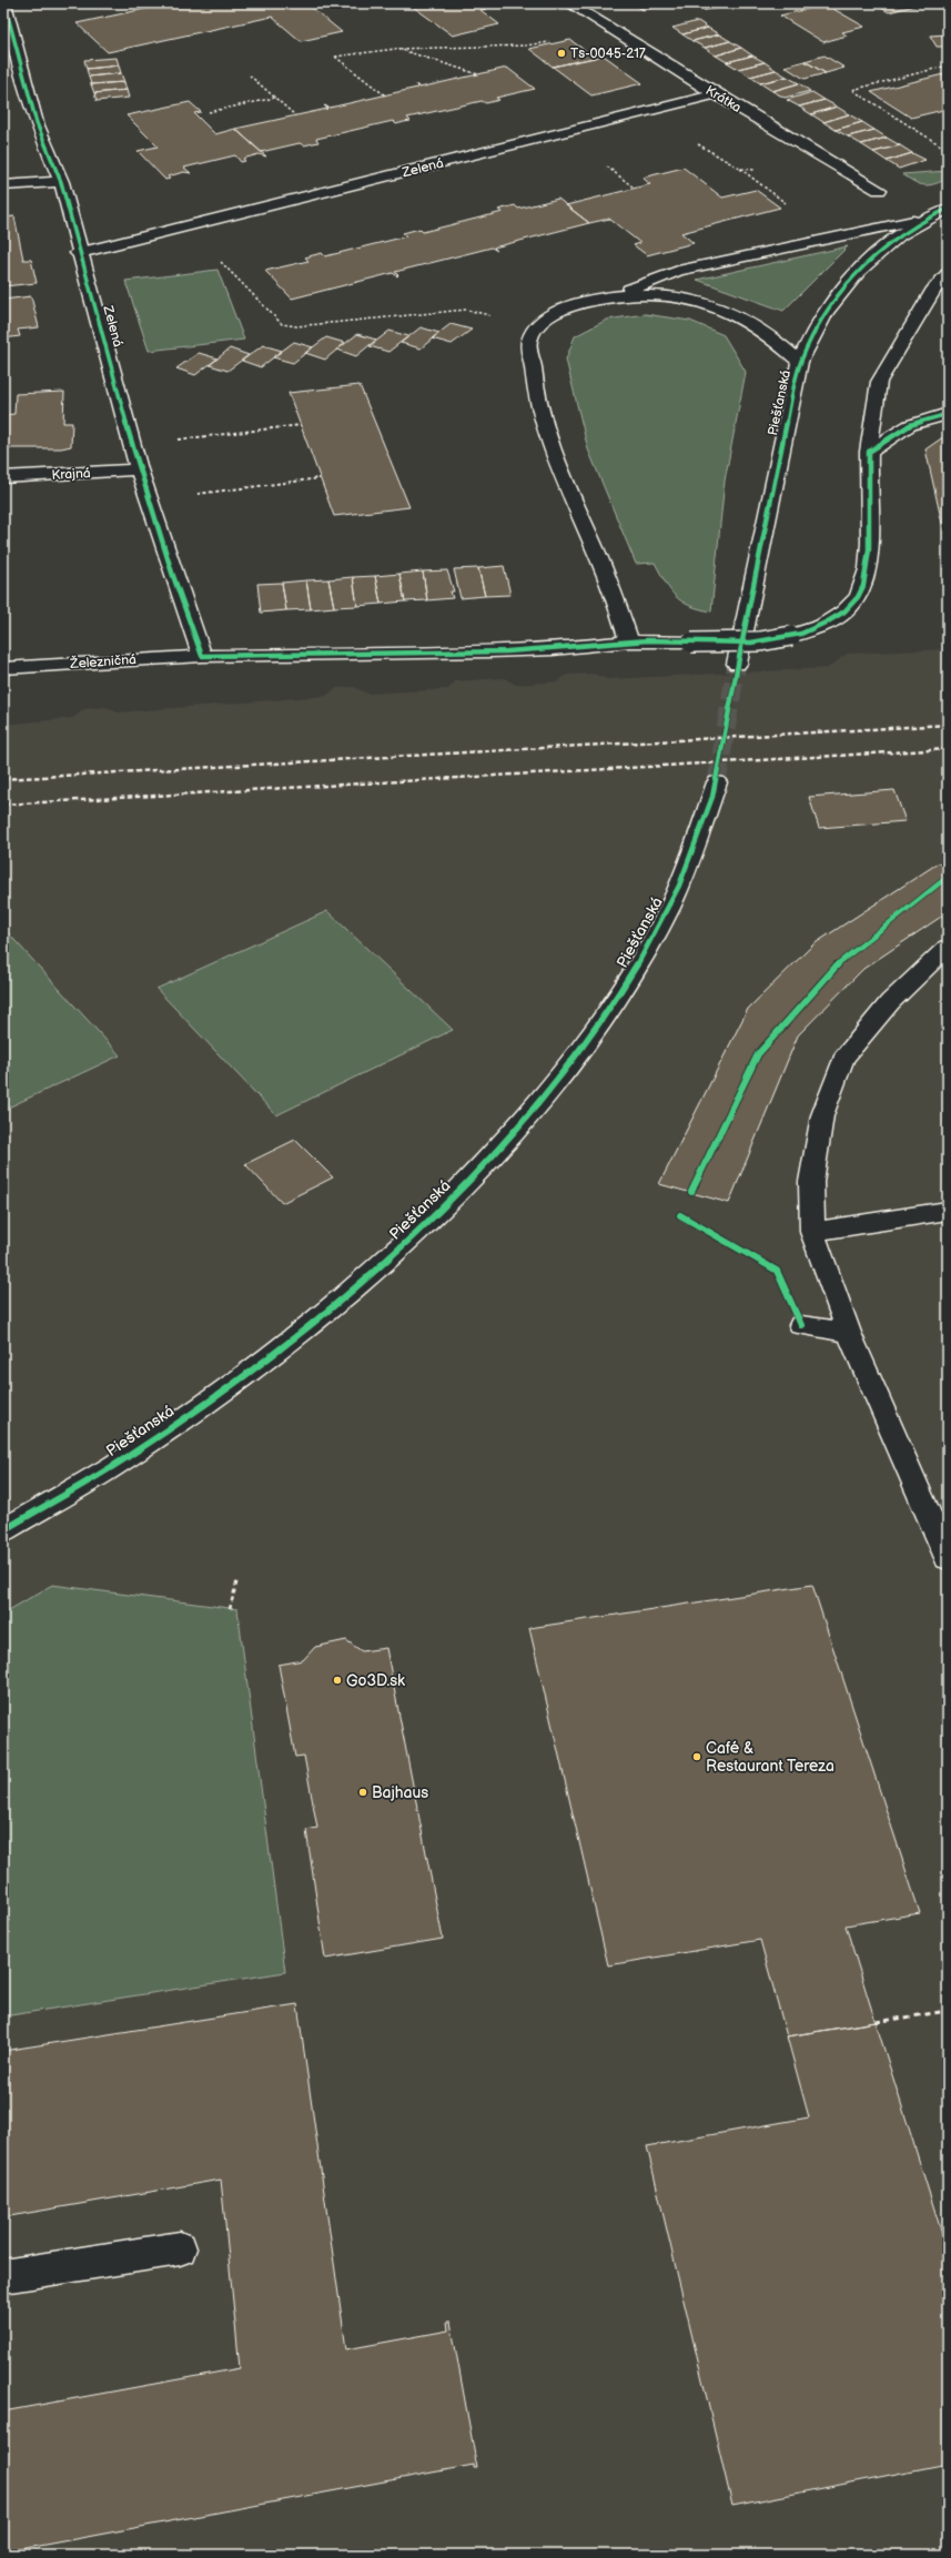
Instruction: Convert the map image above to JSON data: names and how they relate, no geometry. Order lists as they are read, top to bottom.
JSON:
{
  "streets": {
    "street": [
      "Krátka",
      "Zelená",
      "Piešťanská",
      "Krajná",
      "Železničná"
    ]
  },
  "crossings": [
    ["Krátka", "Zelená"],
    ["Zelená", "Krajná"],
    ["Zelená", "Železničná"]
  ],
  "places": [
    "Ts-0045-217",
    "Go3D.sk",
    "Café & Restaurant Tereza",
    "Bajhaus"
  ]
}
